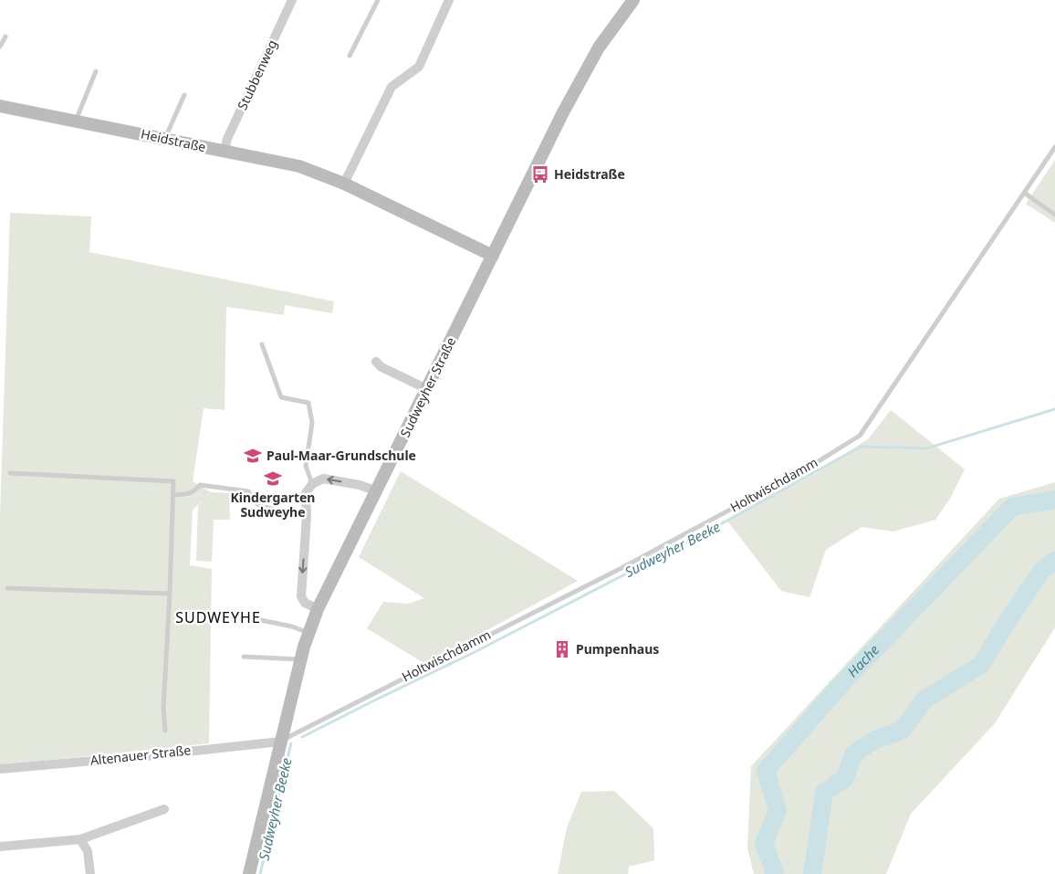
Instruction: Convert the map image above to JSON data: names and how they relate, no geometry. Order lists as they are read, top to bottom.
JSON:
{
  "streets": {
    "main road": ["Heidstraße", "Sudweyher Straße"],
    "street": ["Stubbenweg", "Altenauer Straße"],
    "lane": ["Holtwischdamm"]
  },
  "crossings": [
    ["Stubbenweg", "Heidstraße"],
    ["Heidstraße", "Sudweyher Straße"],
    ["Sudweyher Straße", "Holtwischdamm"],
    ["Sudweyher Straße", "Altenauer Straße"],
    ["Holtwischdamm", "Altenauer Straße"]
  ],
  "districts": ["SUDWEYHE"],
  "water": ["Sudweyher Beeke", "Hache"],
  "places": {
    "bus stop": ["Heidstraße"],
    "school or university": ["Paul-Maar-Grundschule", "Kindergarten Sudweyhe"],
    "building": ["Pumpenhaus"]
  }
}
